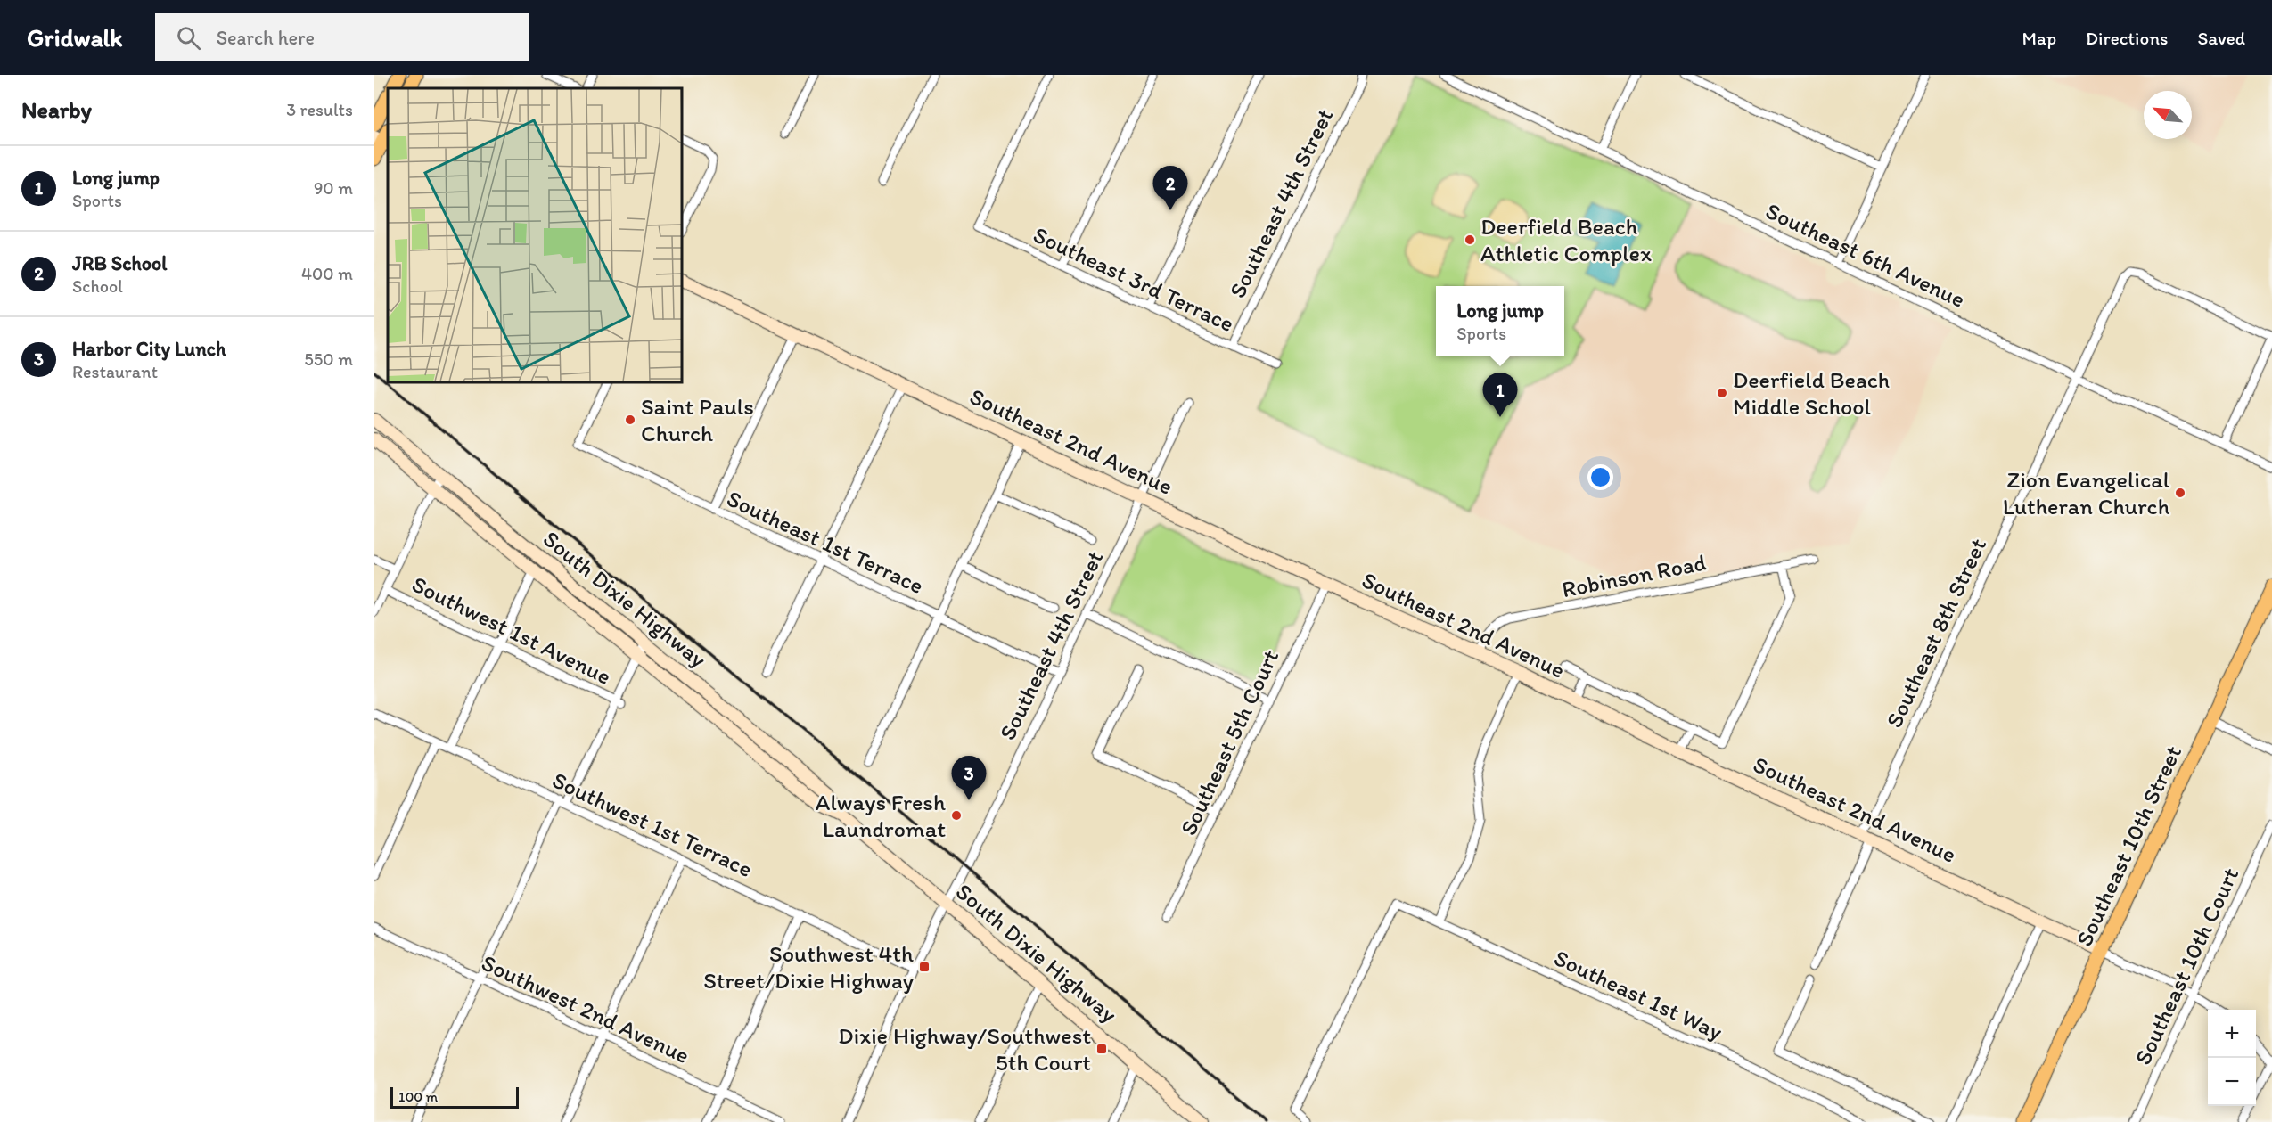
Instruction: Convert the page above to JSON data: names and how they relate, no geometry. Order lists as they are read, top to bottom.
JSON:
{
  "streets": {
    "main road": ["Southeast 2nd Avenue", "South Dixie Highway", "Southeast 10th Street"],
    "street": [
      "Southeast 4th Street",
      "Southeast 6th Avenue",
      "Southeast 3rd Terrace",
      "Southeast 1st Terrace",
      "Robinson Road",
      "Southwest 1st Avenue",
      "Southeast 8th Street",
      "Southeast 5th Court",
      "Southwest 1st Terrace",
      "Southeast 10th Court",
      "Southeast 1st Way",
      "Southwest 2nd Avenue"
    ]
  },
  "crossings": [
    ["Southeast 4th Street", "Southeast 3rd Terrace"],
    ["Southeast 4th Street", "Southeast 2nd Avenue"],
    ["Southeast 4th Street", "Southeast 1st Terrace"],
    ["Southeast 4th Street", "South Dixie Highway"],
    ["Southeast 4th Street", "Southwest 1st Terrace"],
    ["Southeast 6th Avenue", "Southeast 8th Street"],
    ["Southeast 2nd Avenue", "Robinson Road"],
    ["Southeast 2nd Avenue", "Southeast 8th Street"],
    ["Southeast 2nd Avenue", "Southeast 5th Court"],
    ["Southeast 2nd Avenue", "Southeast 10th Street"],
    ["Southeast 2nd Avenue", "Southeast 10th Court"]
  ],
  "places": {
    "other": [
      "Deerfield Beach Athletic Complex",
      "Deerfield Beach Middle School",
      "Saint Pauls Church",
      "Zion Evangelical Lutheran Church",
      "Always Fresh Laundromat"
    ],
    "transit": ["Southwest 4th Street/Dixie Highway", "Dixie Highway/Southwest 5th Court"]
  },
  "scale_bar": "100 m",
  "north": "top left",
  "page": {
    "header": "Gridwalk",
    "search": "Search here",
    "nav": ["Map", "Directions", "Saved"],
    "heading": ["Nearby", "3 results"],
    "list": [
      {
        "mark": "1",
        "name": "Long jump",
        "note": "Sports",
        "value": "90 m"
      },
      {
        "mark": "2",
        "name": "JRB School",
        "note": "School",
        "value": "400 m"
      },
      {
        "mark": "3",
        "name": "Harbor City Lunch",
        "note": "Restaurant",
        "value": "550 m"
      }
    ],
    "pins": ["2", "1", "3"],
    "popup": ["Long jump", "Sports"],
    "map_buttons": ["+", "−"],
    "scale": "100 m"
  }
}
